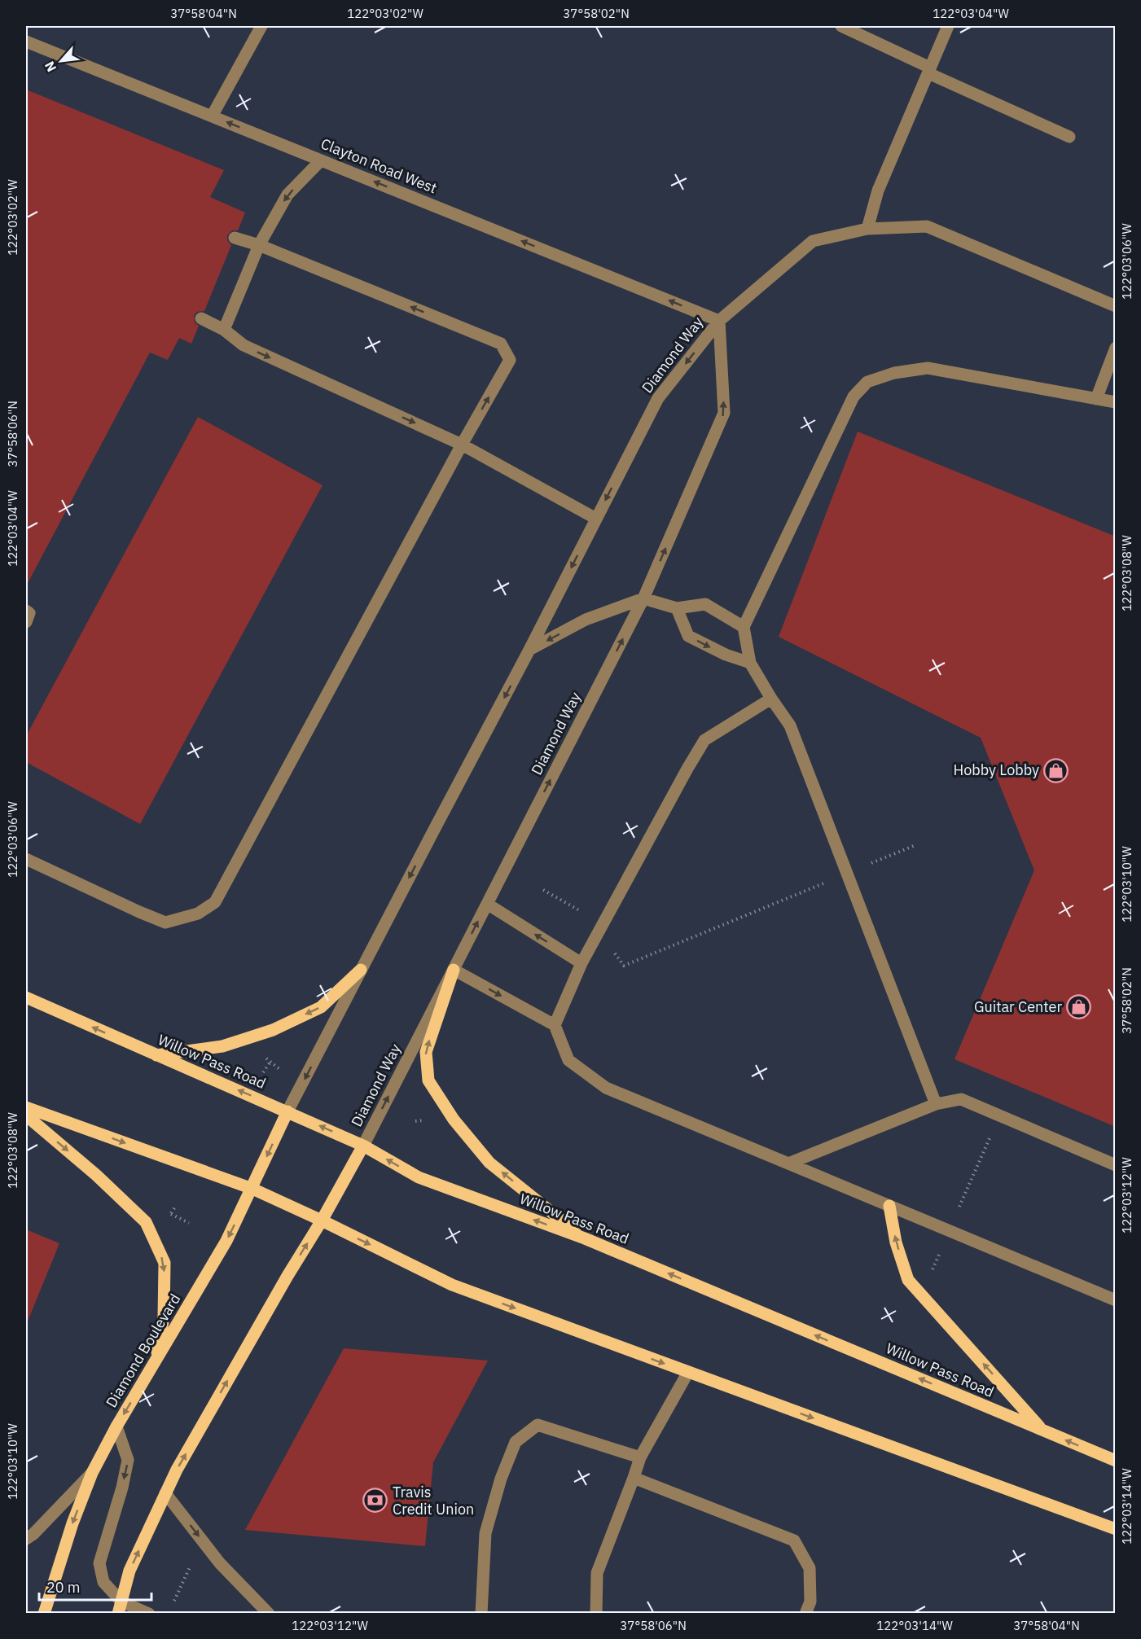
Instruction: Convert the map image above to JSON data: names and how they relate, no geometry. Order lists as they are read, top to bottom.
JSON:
{
  "streets": {
    "main road": ["Willow Pass Road", "Diamond Boulevard"],
    "street": ["Clayton Road West", "Diamond Way"]
  },
  "crossings": [
    ["Clayton Road West", "Diamond Way"],
    ["Diamond Way", "Willow Pass Road"],
    ["Diamond Way", "Diamond Boulevard"],
    ["Willow Pass Road", "Diamond Boulevard"]
  ],
  "one_way": ["Clayton Road West"],
  "places": {
    "shop": ["Hobby Lobby", "Guitar Center"],
    "bank": ["Travis Credit Union"]
  },
  "scale_bar": "20 m",
  "north": "bottom left",
  "coordinates": [
    "37°58'04\"N",
    "122°03'02\"W",
    "37°58'02\"N",
    "122°03'04\"W",
    "122°03'06\"W",
    "37°58'06\"N",
    "122°03'08\"W",
    "122°03'10\"W",
    "122°03'12\"W",
    "122°03'14\"W"
  ]
}
